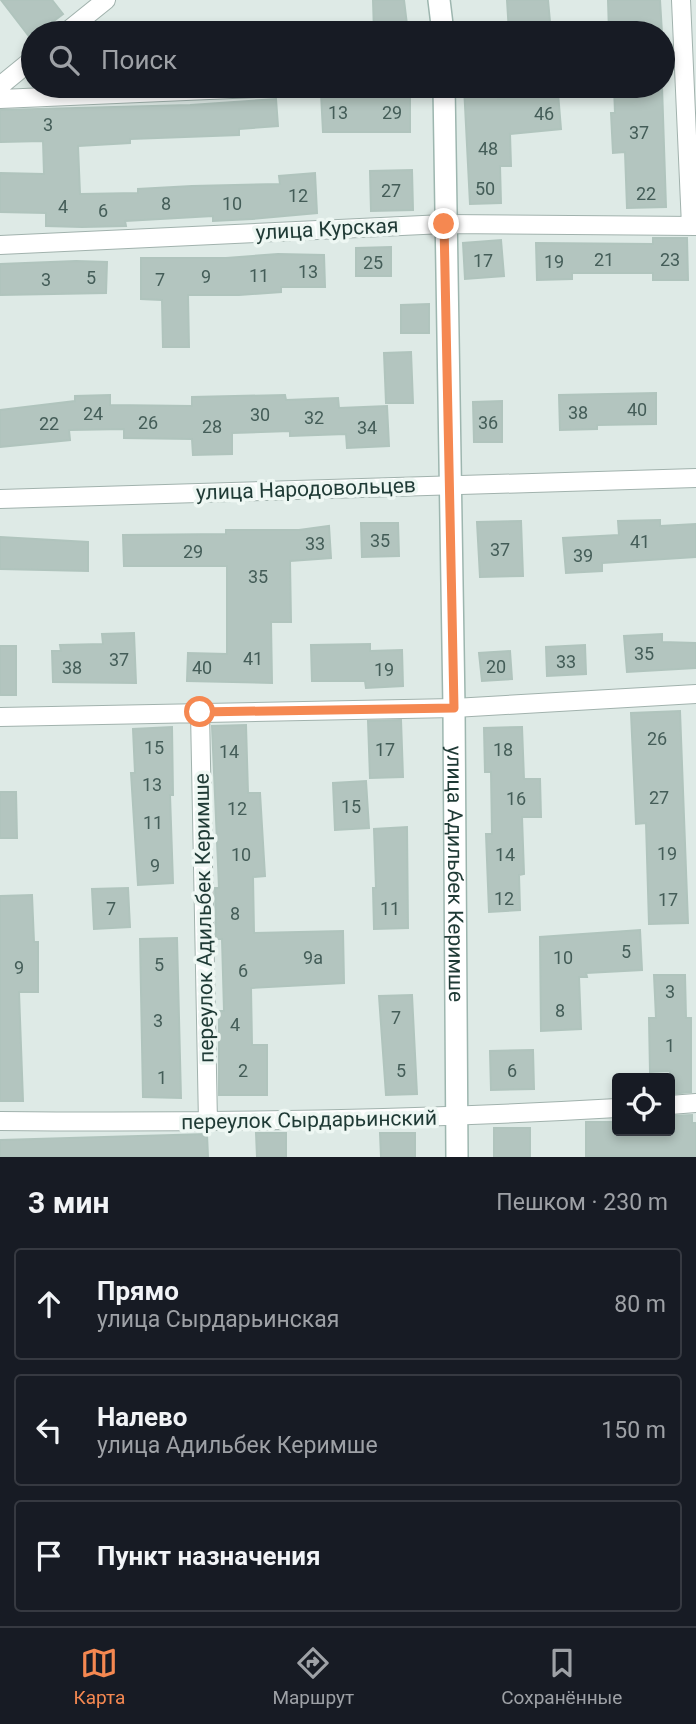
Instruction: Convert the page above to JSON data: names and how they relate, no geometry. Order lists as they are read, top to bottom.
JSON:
{
  "streets": {
    "street": [
      "улица Курская",
      "улица Народовольцев",
      "улица Адильбек Керимше",
      "переулок Адильбек Керимше",
      "переулок Сырдарьинский"
    ]
  },
  "crossings": [
    ["улица Курская", "улица Адильбек Керимше"],
    ["улица Народовольцев", "улица Адильбек Керимше"],
    ["улица Адильбек Керимше", "переулок Сырдарьинский"],
    ["переулок Адильбек Керимше", "переулок Сырдарьинский"]
  ],
  "house_numbers": [
    "13",
    "29",
    "46",
    "3",
    "37",
    "48",
    "50",
    "27",
    "22",
    "12",
    "8",
    "10",
    "4",
    "6",
    "21",
    "23",
    "17",
    "19",
    "25",
    "13",
    "11",
    "9",
    "5",
    "3",
    "7",
    "40",
    "38",
    "24",
    "30",
    "32",
    "26",
    "36",
    "22",
    "28",
    "34",
    "35",
    "41",
    "33",
    "37",
    "29",
    "39",
    "35",
    "35",
    "41",
    "37",
    "33",
    "20",
    "38",
    "40",
    "19",
    "26",
    "15",
    "17",
    "18",
    "14",
    "13",
    "27",
    "16",
    "15",
    "12",
    "11",
    "19",
    "10",
    "14",
    "9",
    "12",
    "17",
    "7",
    "11",
    "8",
    "5",
    "9а",
    "10",
    "5",
    "9",
    "6",
    "3",
    "8",
    "7",
    "3",
    "4",
    "1",
    "2",
    "5",
    "6",
    "1"
  ],
  "page": {
    "search": "Поиск",
    "heading": ["3 мин", "Пешком · 230 m"],
    "list": [
      ["Прямо", "улица Сырдарьинская", "80 m"],
      ["Налево", "улица Адильбек Керимше", "150 m"],
      "Пункт назначения"
    ],
    "nav": ["Карта", "Маршрут", "Сохранённые"]
  }
}
